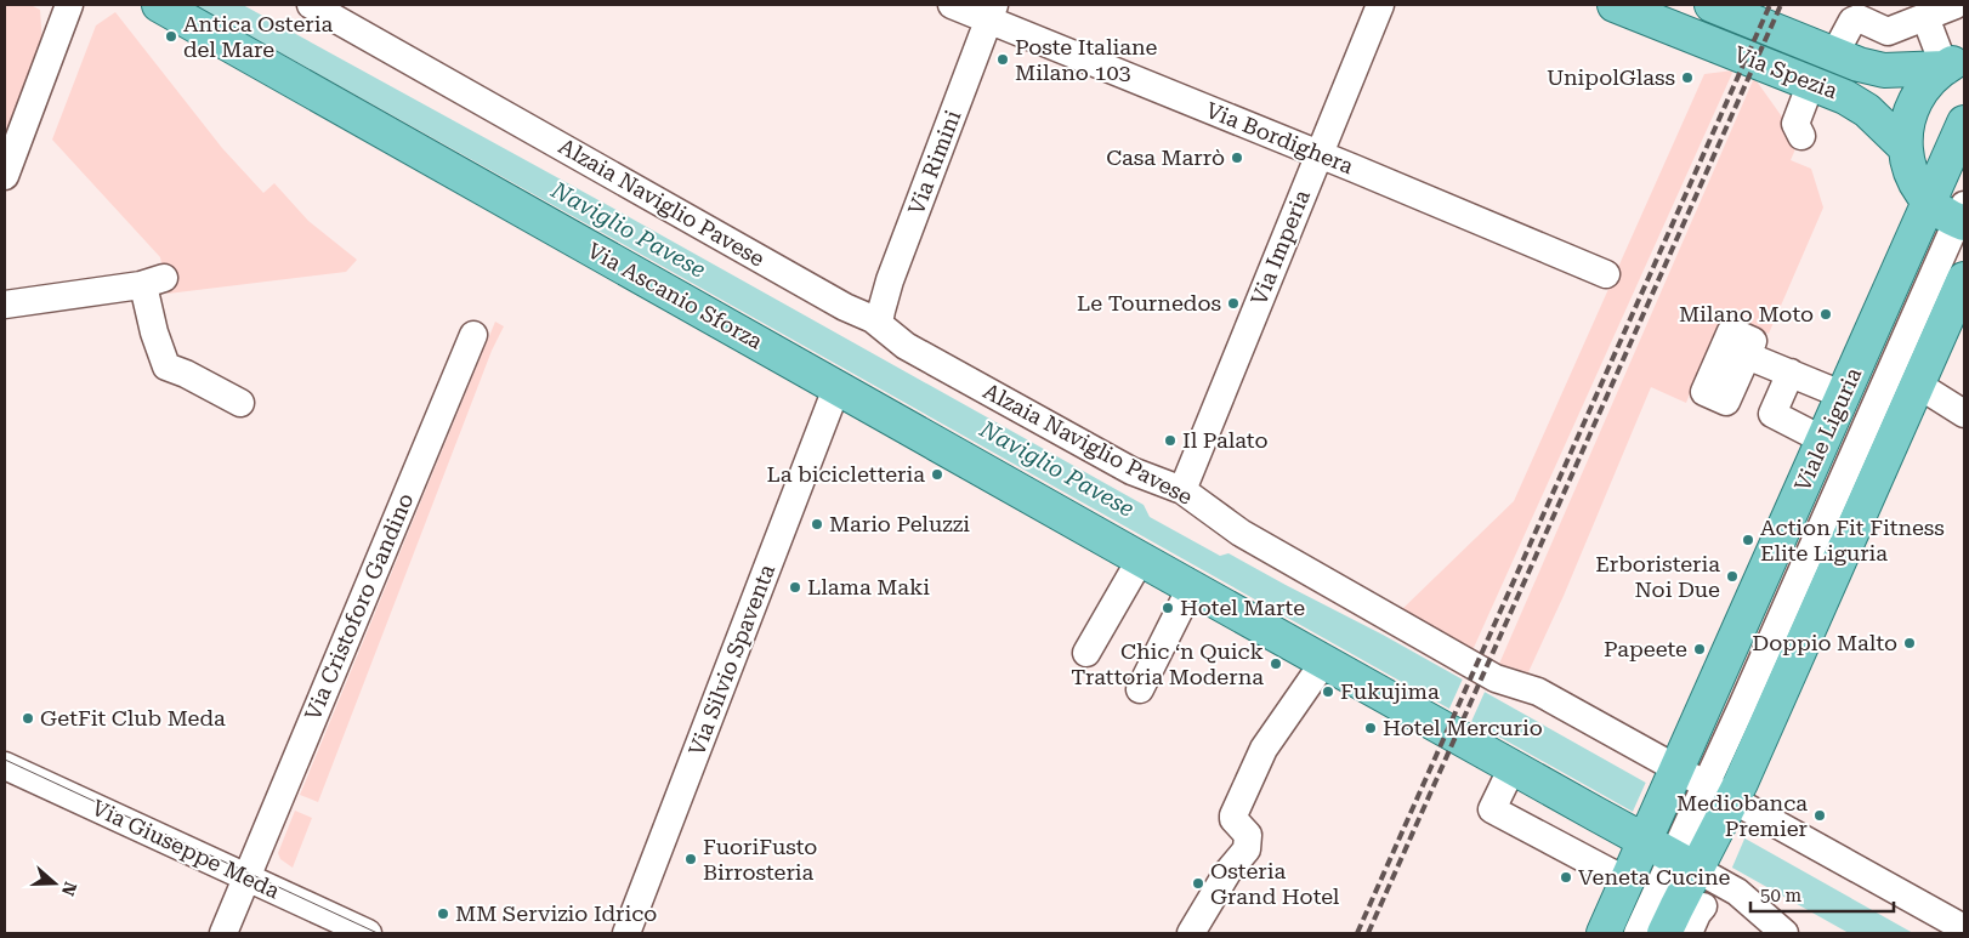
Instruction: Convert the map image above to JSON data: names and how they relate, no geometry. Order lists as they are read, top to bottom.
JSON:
{
  "streets": {
    "main road": ["Via Spezia", "Via Ascanio Sforza", "Viale Liguria"],
    "street": [
      "Via Bordighera",
      "Via Rimini",
      "Alzaia Naviglio Pavese",
      "Via Imperia",
      "Via Cristoforo Gandino",
      "Via Silvio Spaventa",
      "Via Giuseppe Meda"
    ]
  },
  "crossings": [
    ["Via Bordighera", "Via Rimini"],
    ["Via Bordighera", "Via Imperia"],
    ["Via Rimini", "Alzaia Naviglio Pavese"],
    ["Alzaia Naviglio Pavese", "Via Imperia"],
    ["Alzaia Naviglio Pavese", "Viale Liguria"],
    ["Via Ascanio Sforza", "Viale Liguria"],
    ["Via Ascanio Sforza", "Via Silvio Spaventa"],
    ["Via Cristoforo Gandino", "Via Giuseppe Meda"]
  ],
  "water": ["Naviglio Pavese"],
  "places": [
    "Antica Osteria del Mare",
    "Poste Italiane Milano 103",
    "UnipolGlass",
    "Casa Marrò",
    "Le Tournedos",
    "Milano Moto",
    "Il Palato",
    "La bicicletteria",
    "Mario Peluzzi",
    "Action Fit Fitness Elite Liguria",
    "Erboristeria Noi Due",
    "Llama Maki",
    "Hotel Marte",
    "Doppio Malto",
    "Papeete",
    "Chic ‘n Quick Trattoria Moderna",
    "Fukujima",
    "GetFit Club Meda",
    "Hotel Mercurio",
    "Mediobanca Premier",
    "FuoriFusto Birrosteria",
    "Veneta Cucine",
    "Osteria Grand Hotel",
    "MM Servizio Idrico"
  ],
  "scale_bar": "50 m",
  "north": "right"
}
